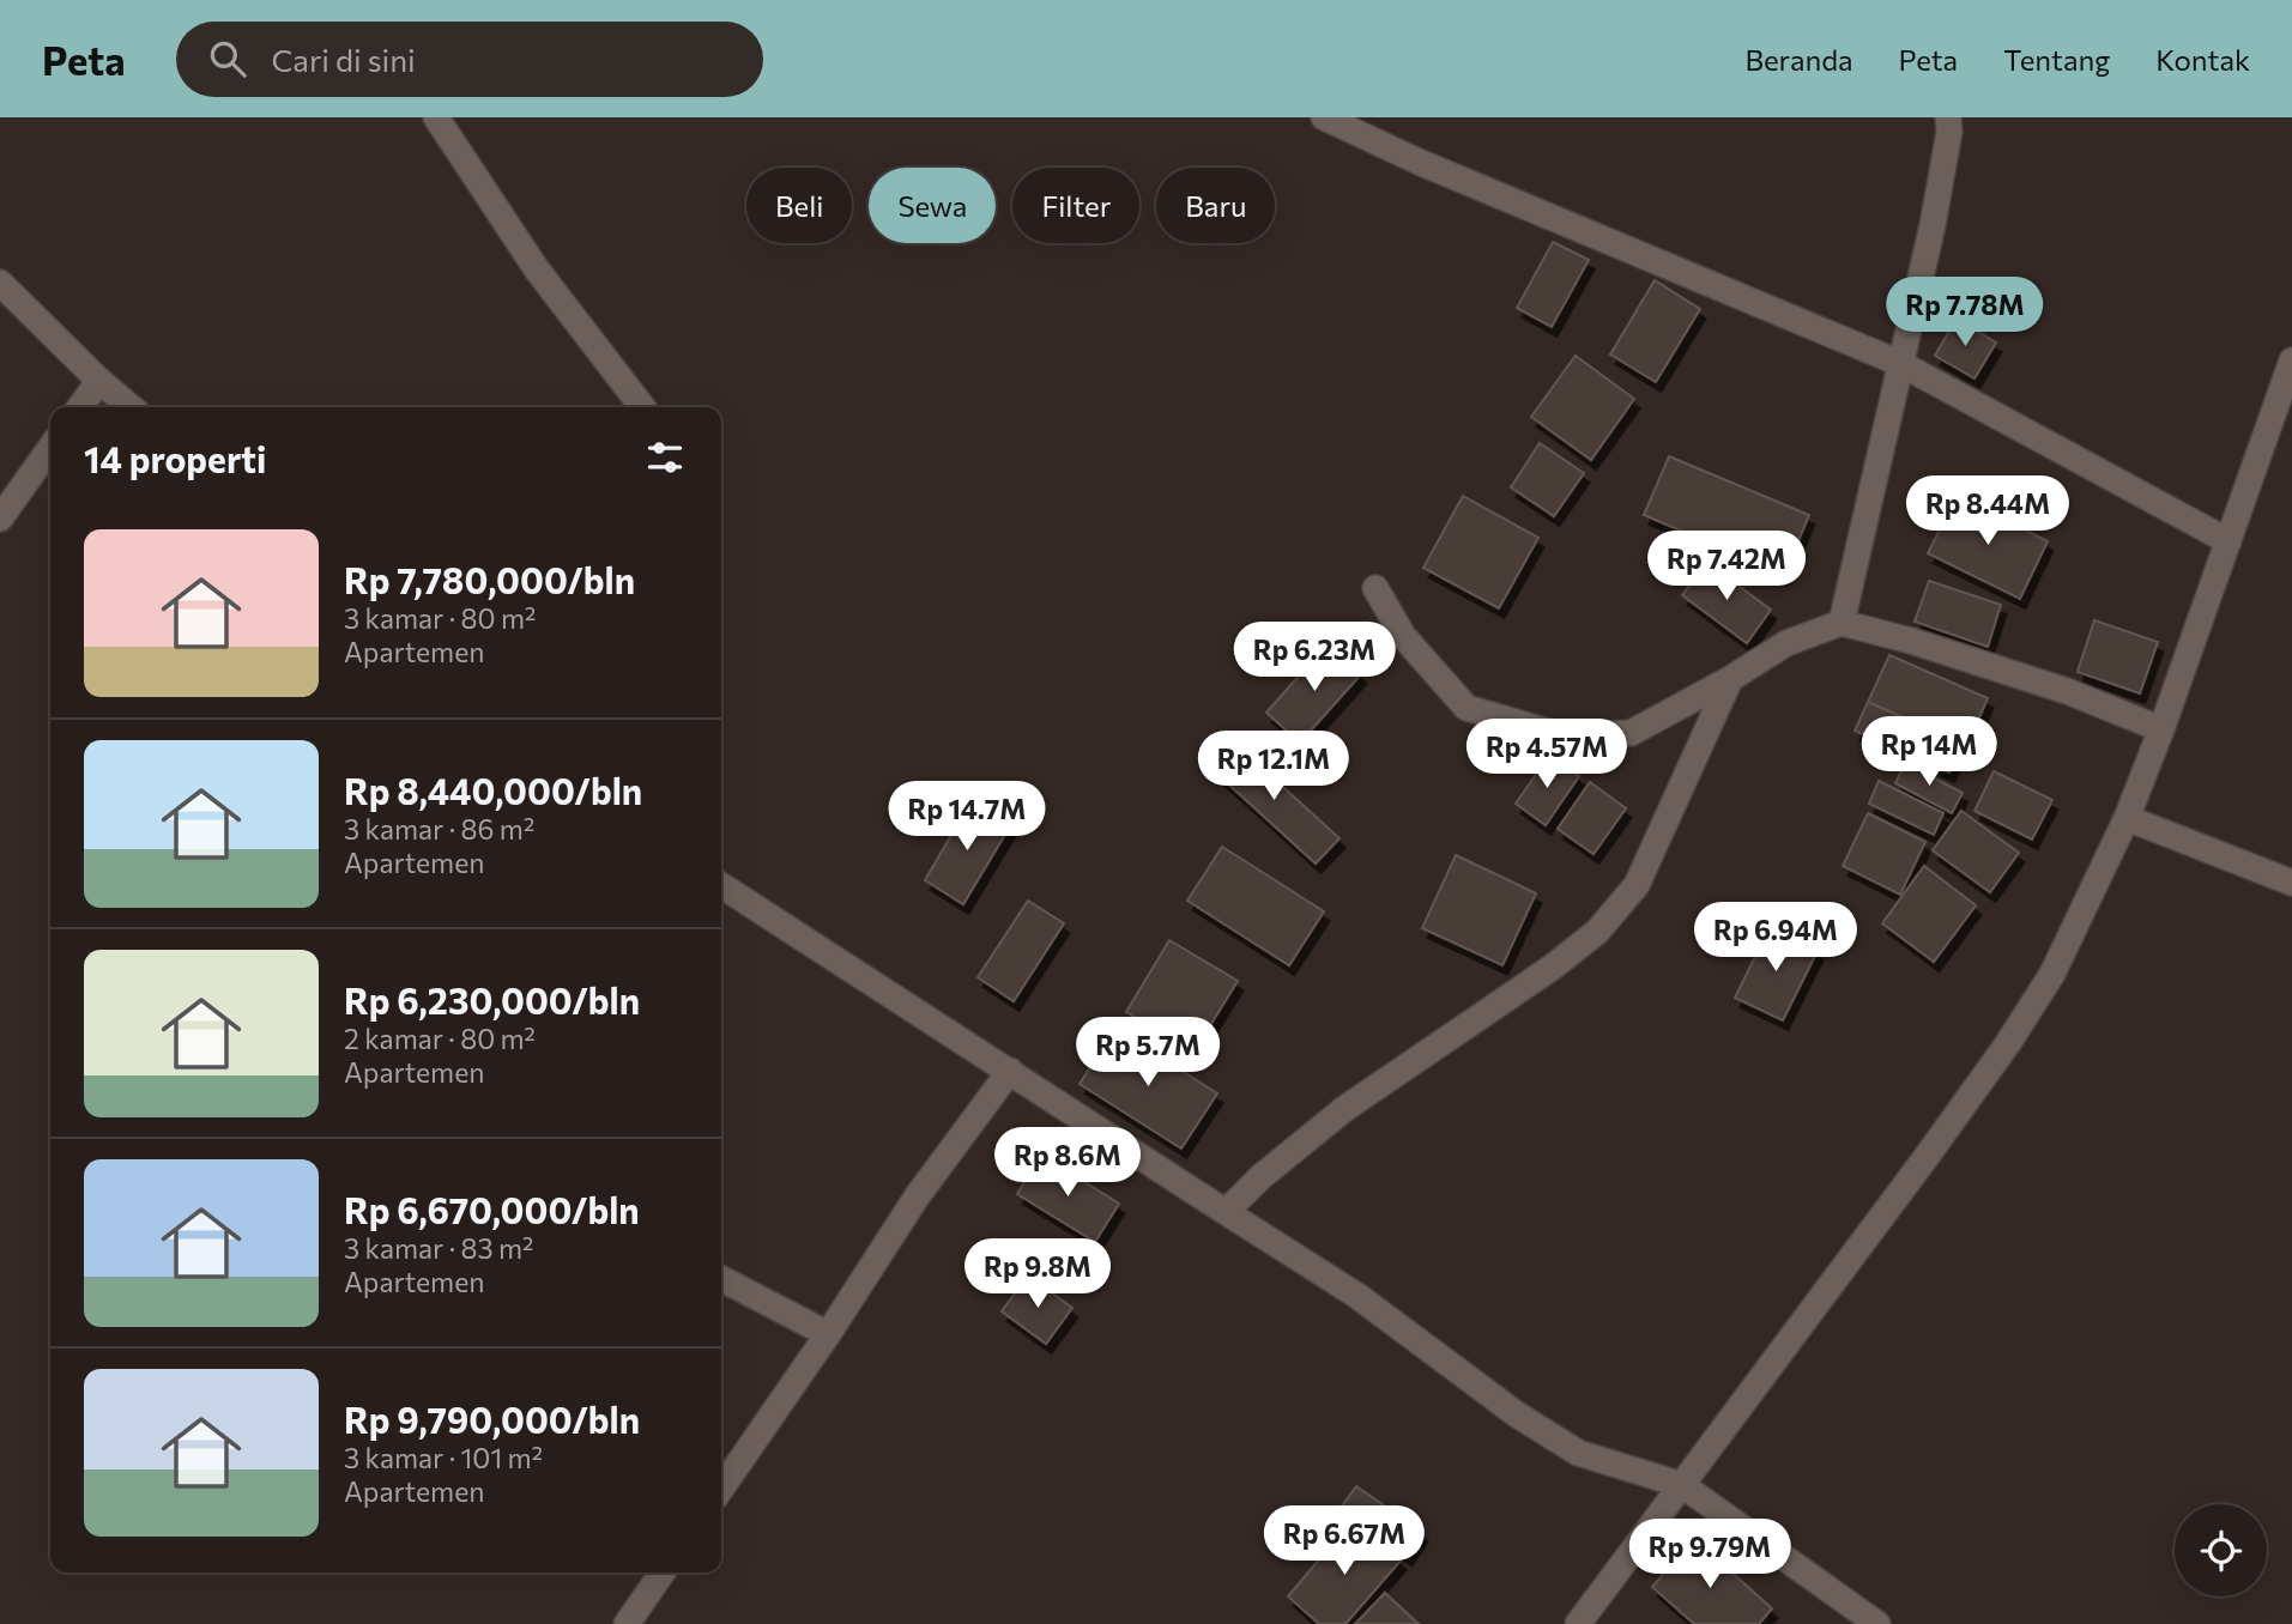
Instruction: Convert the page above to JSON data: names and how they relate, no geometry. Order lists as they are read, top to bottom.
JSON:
{
  "page": {
    "header": "Peta",
    "search": "Cari di sini",
    "nav": [
      "Beranda",
      "Peta",
      "Tentang",
      "Kontak"
    ],
    "chip": [
      "Beli",
      "Sewa",
      "Filter",
      "Baru"
    ],
    "price": [
      "Rp 7.78M",
      "Rp 8.44M",
      "Rp 7.42M",
      "Rp 6.23M",
      "Rp 14M",
      "Rp 4.57M",
      "Rp 12.1M",
      "Rp 14.7M",
      "Rp 6.94M",
      "Rp 5.7M",
      "Rp 8.6M",
      "Rp 9.8M",
      "Rp 6.67M",
      "Rp 9.79M"
    ],
    "heading": "14 properti",
    "list": [
      {
        "name": "Rp 7,780,000/bln",
        "note": "3 kamar · 80 m² · Apartemen"
      },
      {
        "name": "Rp 8,440,000/bln",
        "note": "3 kamar · 86 m² · Apartemen"
      },
      {
        "name": "Rp 6,230,000/bln",
        "note": "2 kamar · 80 m² · Apartemen"
      },
      {
        "name": "Rp 6,670,000/bln",
        "note": "3 kamar · 83 m² · Apartemen"
      },
      {
        "name": "Rp 9,790,000/bln",
        "note": "3 kamar · 101 m² · Apartemen"
      }
    ]
  }
}
